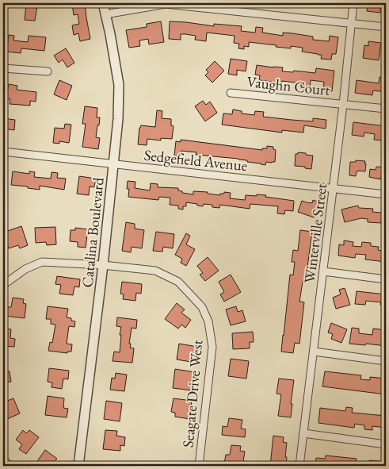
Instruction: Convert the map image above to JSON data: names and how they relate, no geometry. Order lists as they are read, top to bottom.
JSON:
{
  "streets": {
    "street": [
      "Vaughn Court",
      "Sedgefield Avenue",
      "Catalina Boulevard",
      "Winterville Street",
      "Seagate Drive West"
    ]
  },
  "crossings": [
    ["Vaughn Court", "Winterville Street"],
    ["Sedgefield Avenue", "Catalina Boulevard"],
    ["Sedgefield Avenue", "Winterville Street"],
    ["Catalina Boulevard", "Seagate Drive West"]
  ]
}
